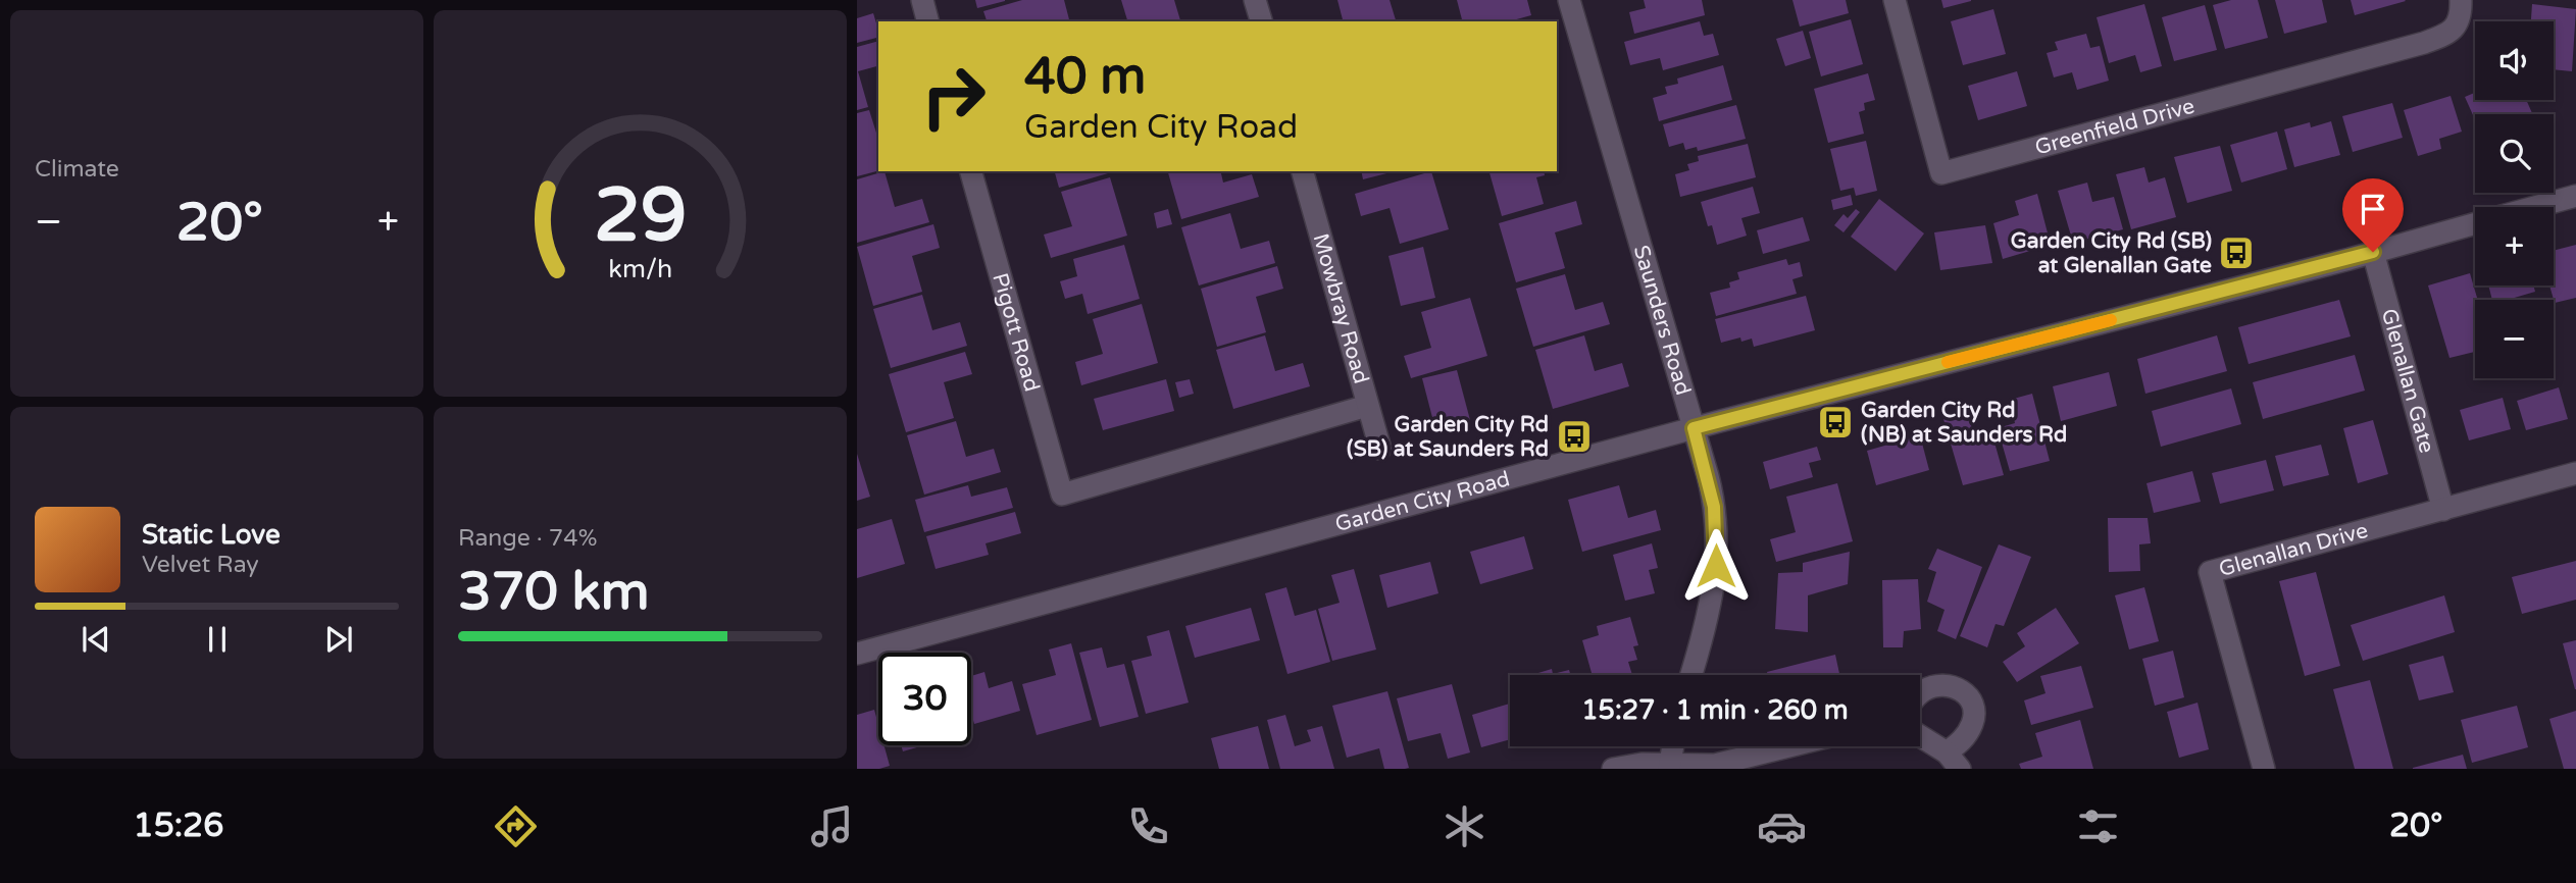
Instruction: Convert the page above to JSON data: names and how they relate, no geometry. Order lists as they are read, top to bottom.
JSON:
{
  "streets": {
    "street": [
      "Greenfield Drive",
      "Mowbray Road",
      "Saunders Road",
      "Pigott Road",
      "Glenallan Gate",
      "Garden City Road",
      "Glenallan Drive"
    ]
  },
  "crossings": [
    ["Mowbray Road", "Pigott Road"],
    ["Saunders Road", "Garden City Road"],
    ["Glenallan Gate", "Garden City Road"],
    ["Glenallan Gate", "Glenallan Drive"]
  ],
  "places": {
    "bus stop": ["Garden City Rd (SB) at Glenallan Gate", "Garden City Rd (NB) at Saunders Rd", "Garden City Rd (SB) at Saunders Rd"]
  },
  "page": {
    "tile": [
      "Climate",
      ["Range · 74%", "370 km"]
    ],
    "map_buttons": ["+", "−"],
    "turn": ["40 m", "Garden City Road"],
    "heat": ["−", "20°", "+"],
    "song": ["Static Love", "Velvet Ray"],
    "limit": "30",
    "trip": "15:27 · 1 min · 260 m",
    "tabs": ["15:26", "20°"],
    "gauge": ["29", "km/h"]
  }
}
